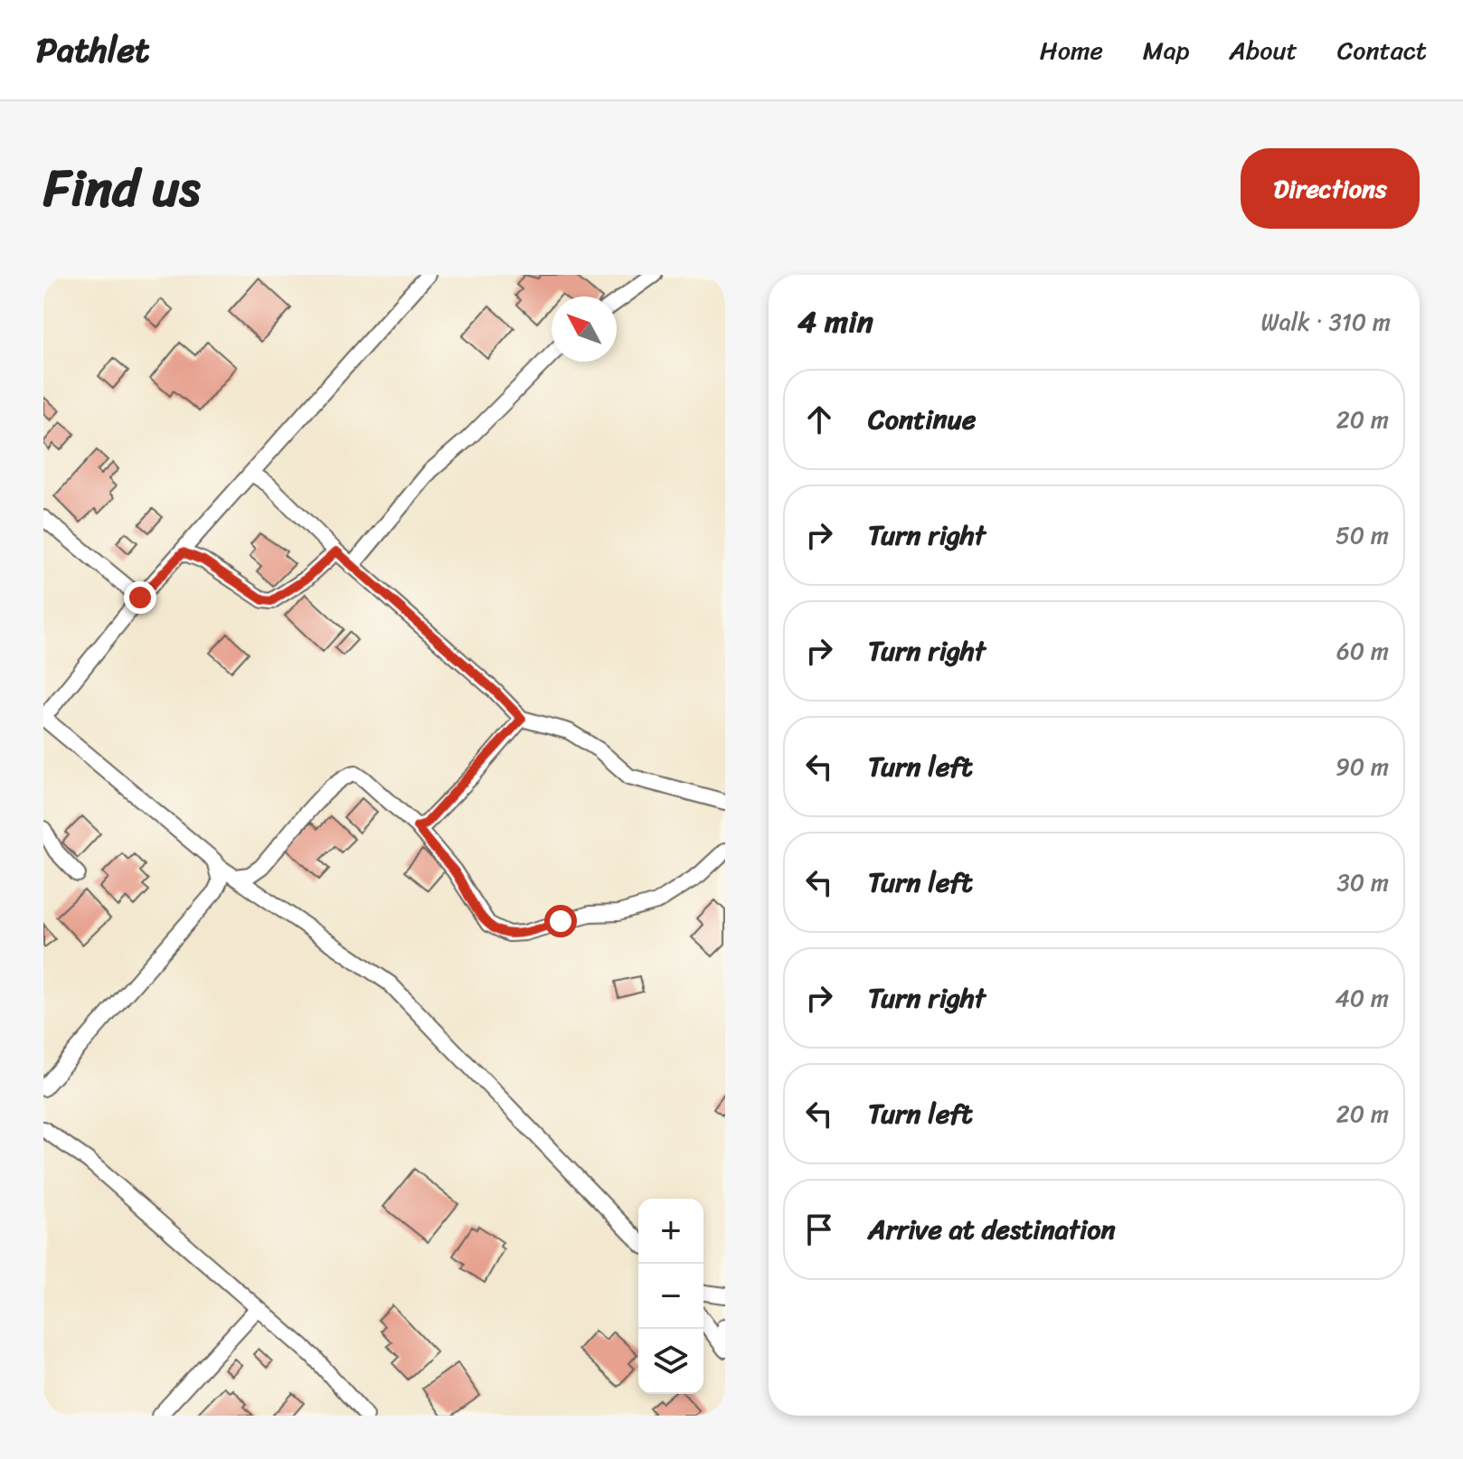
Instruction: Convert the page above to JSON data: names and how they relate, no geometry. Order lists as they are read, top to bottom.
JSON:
{
  "north": "top left",
  "page": {
    "header": "Pathlet",
    "nav": [
      "Home",
      "Map",
      "About",
      "Contact"
    ],
    "title": "Find us",
    "buttons": "Directions",
    "heading": ["4 min", "Walk · 310 m"],
    "list": [
      ["Continue", "20 m"],
      ["Turn right", "50 m"],
      ["Turn right", "60 m"],
      ["Turn left", "90 m"],
      ["Turn left", "30 m"],
      ["Turn right", "40 m"],
      ["Turn left", "20 m"],
      "Arrive at destination"
    ],
    "map_buttons": ["+", "−"]
  }
}
